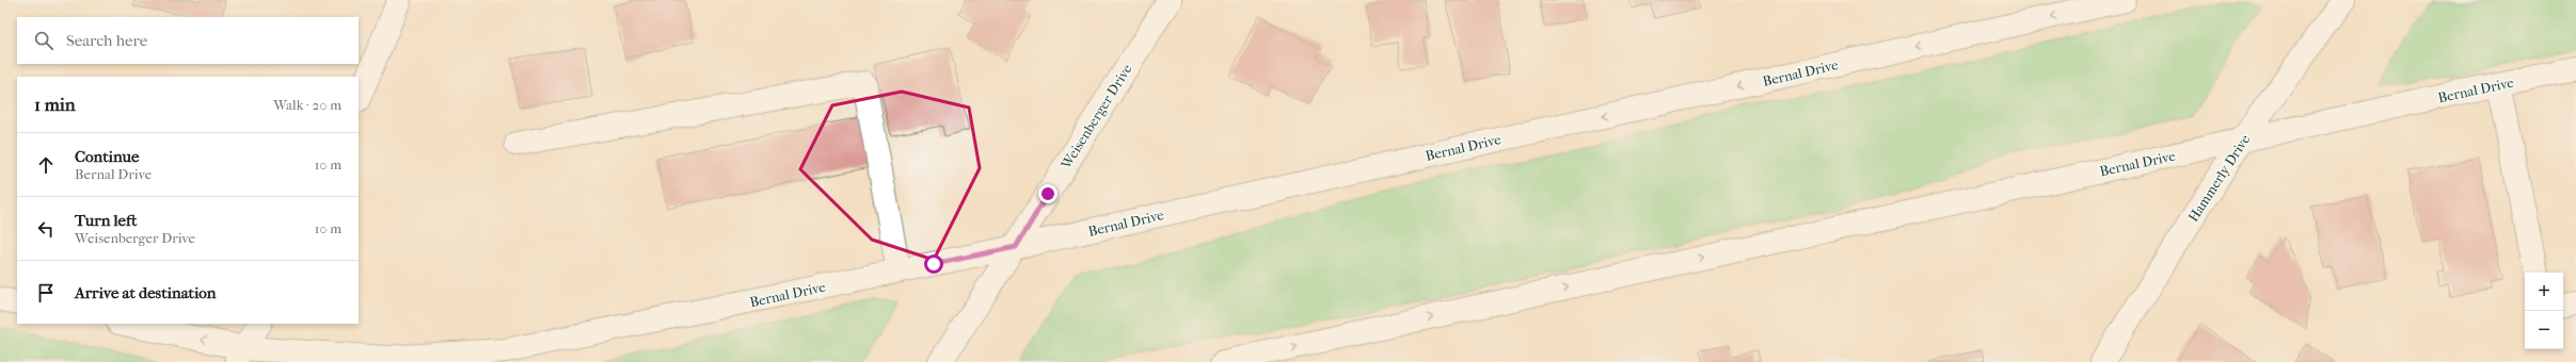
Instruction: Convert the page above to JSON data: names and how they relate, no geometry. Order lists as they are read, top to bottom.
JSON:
{
  "streets": {
    "street": ["Bernal Drive", "Weisenberger Drive", "Hammerly Drive"]
  },
  "crossings": [
    ["Bernal Drive", "Weisenberger Drive"],
    ["Bernal Drive", "Hammerly Drive"]
  ],
  "page": {
    "search": "Search here",
    "heading": ["1 min", "Walk · 20 m"],
    "list": [
      ["Continue", "Bernal Drive", "10 m"],
      ["Turn left", "Weisenberger Drive", "10 m"],
      "Arrive at destination"
    ],
    "map_buttons": ["+", "−"]
  }
}
